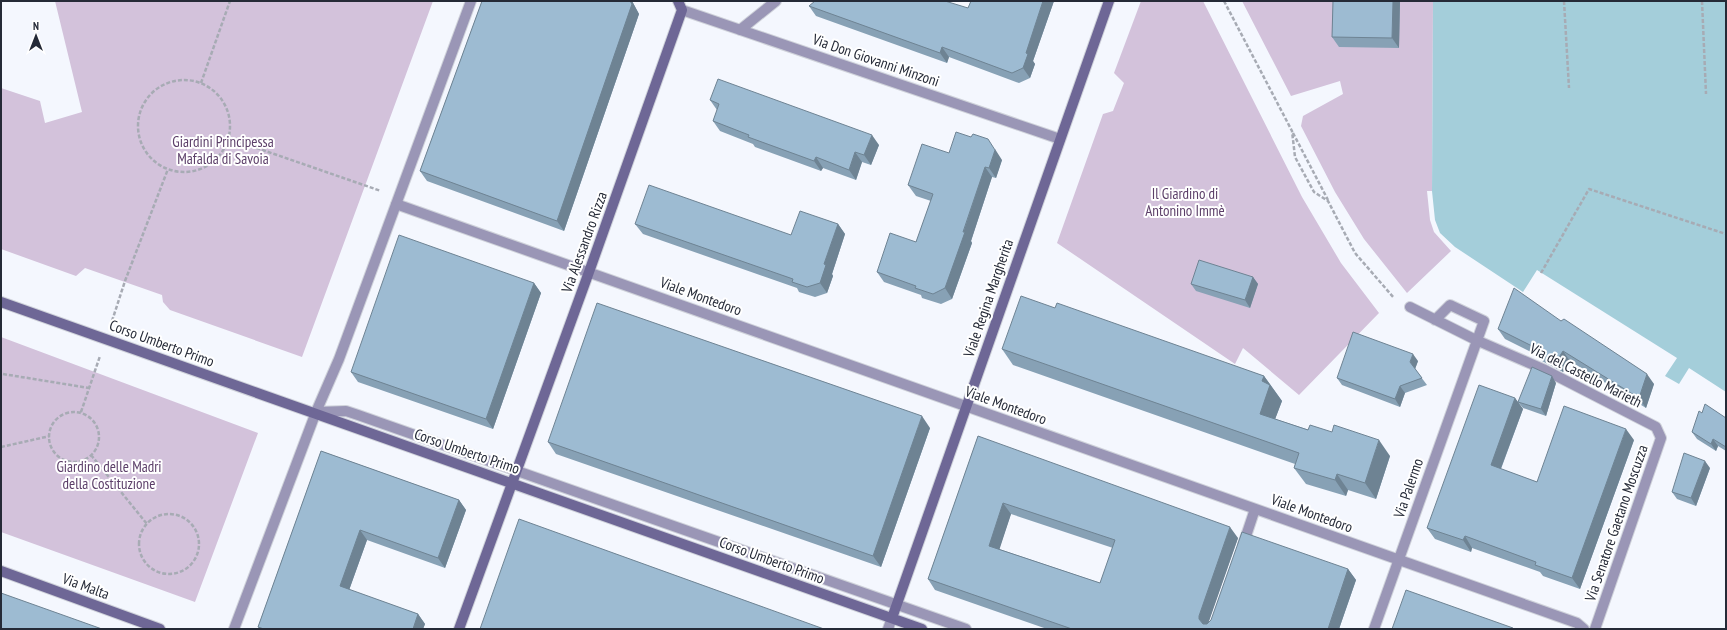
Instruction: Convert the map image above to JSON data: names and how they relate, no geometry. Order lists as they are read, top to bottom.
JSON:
{
  "streets": {
    "main road": [
      "Via Alessandro Rizza",
      "Viale Regina Margherita",
      "Corso Umberto Primo",
      "Via Malta"
    ],
    "street": [
      "Via Don Giovanni Minzoni",
      "Viale Montedoro",
      "Via del Castello Marieth",
      "Via Palermo",
      "Via Senatore Gaetano Moscuzza"
    ]
  },
  "crossings": [
    ["Via Don Giovanni Minzoni", "Via Alessandro Rizza"],
    ["Via Don Giovanni Minzoni", "Viale Regina Margherita"],
    ["Via Alessandro Rizza", "Viale Montedoro"],
    ["Via Alessandro Rizza", "Corso Umberto Primo"],
    ["Viale Montedoro", "Viale Regina Margherita"],
    ["Viale Montedoro", "Via Palermo"],
    ["Viale Regina Margherita", "Corso Umberto Primo"],
    ["Via del Castello Marieth", "Via Palermo"],
    ["Via del Castello Marieth", "Via Senatore Gaetano Moscuzza"]
  ],
  "parks": ["Giardini Principessa Mafalda di Savoia", "Il Giardino di Antonino Immè", "Giardino delle Madri della Costituzione"],
  "north": "top"
}
